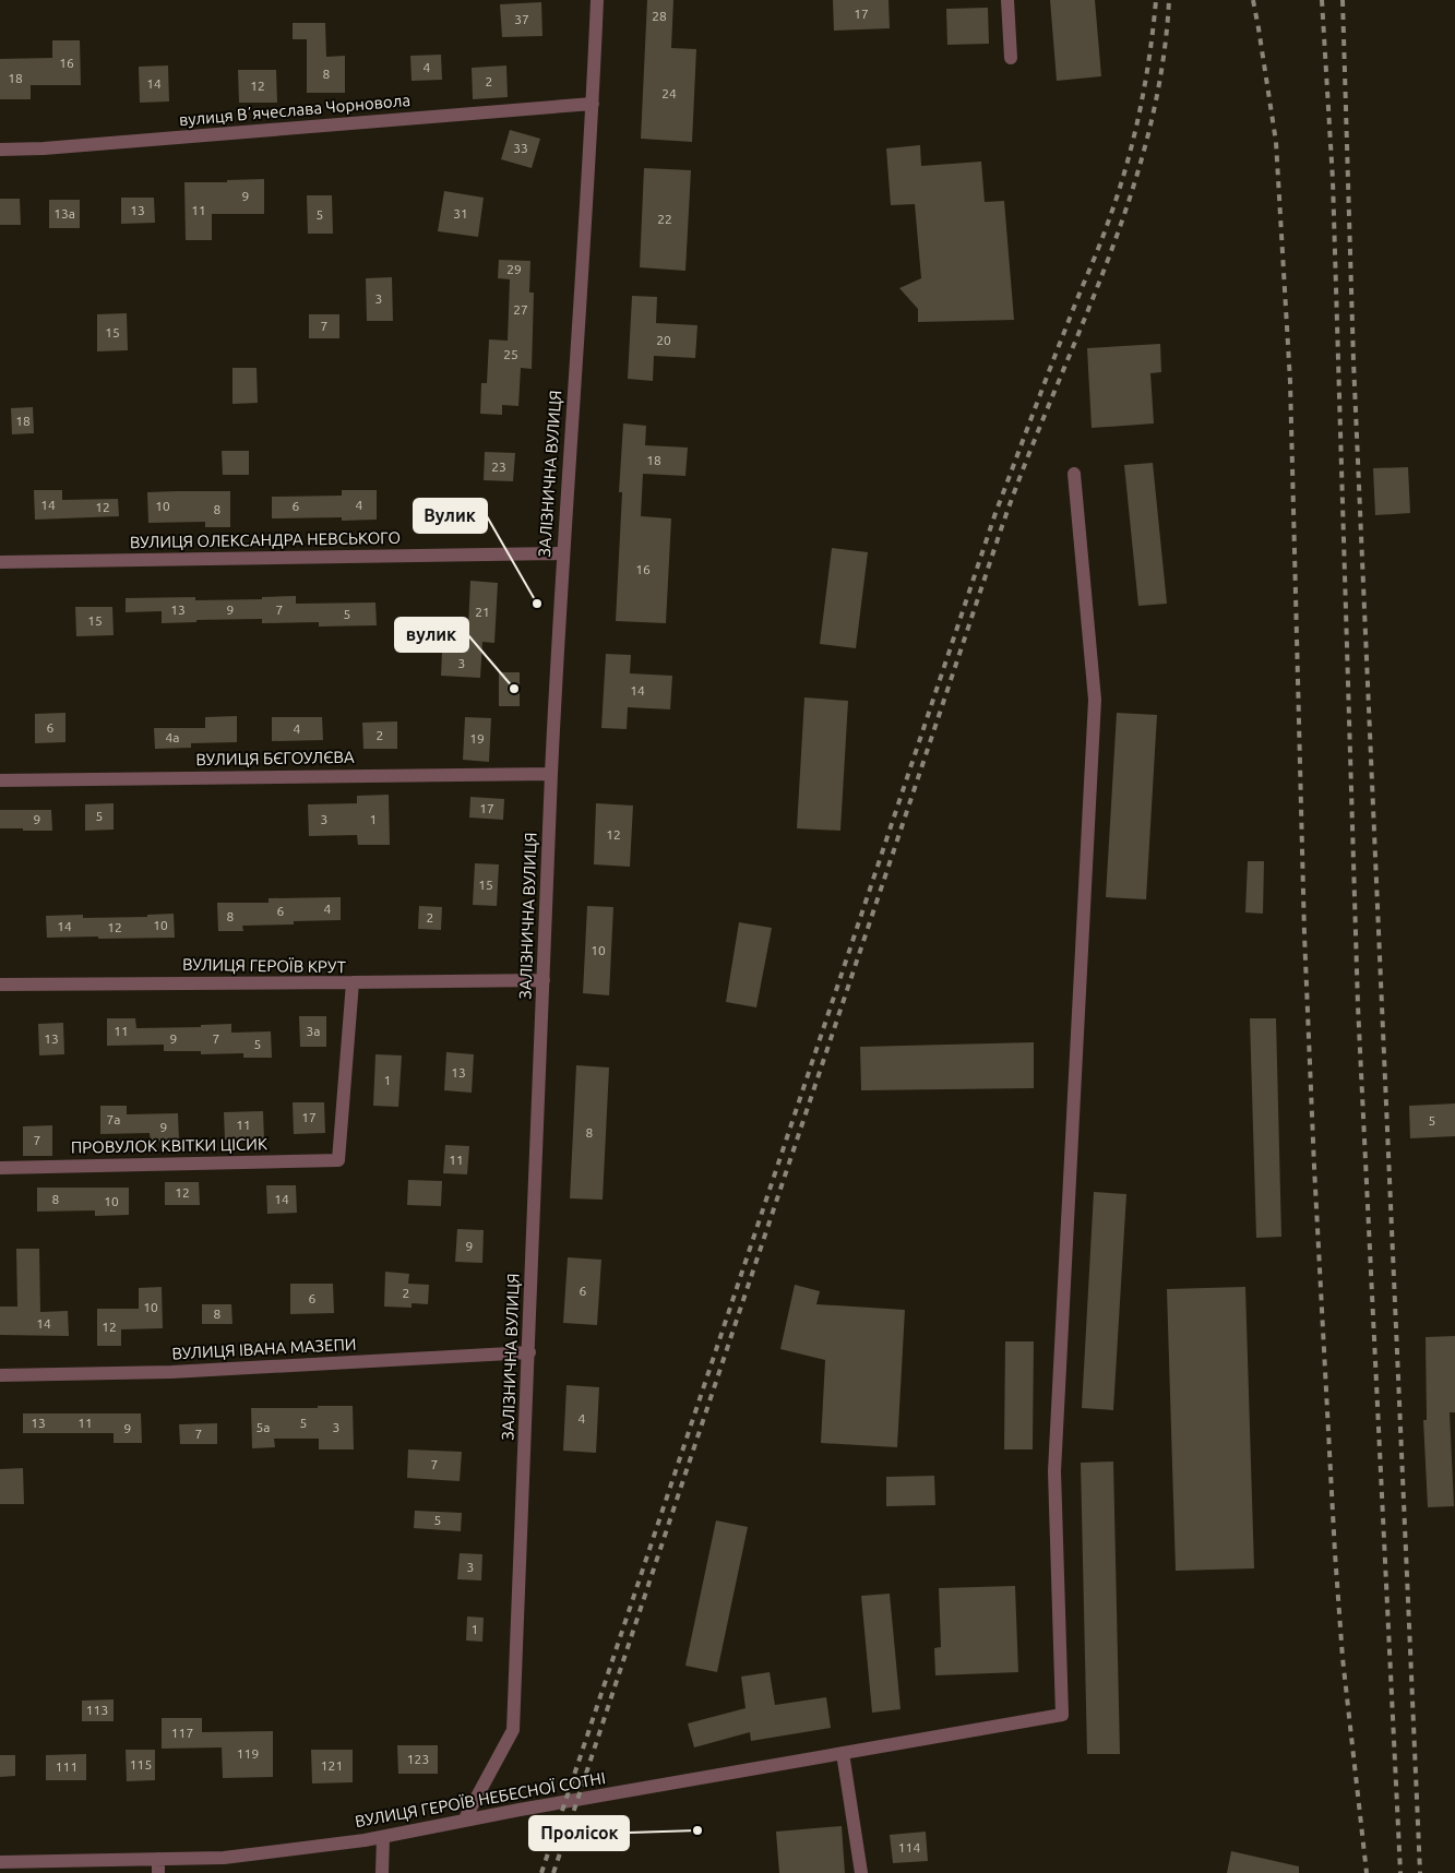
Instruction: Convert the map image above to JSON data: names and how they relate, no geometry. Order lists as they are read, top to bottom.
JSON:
{
  "streets": {
    "street": [
      "вулиця Вʼячеслава Чорновола",
      "ЗАЛІЗНИЧНА ВУЛИЦЯ",
      "ВУЛИЦЯ ОЛЕКСАНДРА НЕВСЬКОГО",
      "ВУЛИЦЯ БЄГОУЛЄВА",
      "ВУЛИЦЯ ГЕРОЇВ КРУТ",
      "ПРОВУЛОК КВІТКИ ЦІСИК",
      "ВУЛИЦЯ ІВАНА МАЗЕПИ",
      "ВУЛИЦЯ ГЕРОЇВ НЕБЕСНОЇ СОТНІ"
    ]
  },
  "crossings": [
    ["вулиця Вʼячеслава Чорновола", "ЗАЛІЗНИЧНА ВУЛИЦЯ"],
    ["ЗАЛІЗНИЧНА ВУЛИЦЯ", "ВУЛИЦЯ ОЛЕКСАНДРА НЕВСЬКОГО"],
    ["ЗАЛІЗНИЧНА ВУЛИЦЯ", "ВУЛИЦЯ БЄГОУЛЄВА"],
    ["ЗАЛІЗНИЧНА ВУЛИЦЯ", "ВУЛИЦЯ ІВАНА МАЗЕПИ"],
    ["ЗАЛІЗНИЧНА ВУЛИЦЯ", "ВУЛИЦЯ ГЕРОЇВ НЕБЕСНОЇ СОТНІ"],
    ["ВУЛИЦЯ ГЕРОЇВ КРУТ", "ПРОВУЛОК КВІТКИ ЦІСИК"]
  ],
  "places": ["Вулик", "вулик", "Пролісок"],
  "house_numbers": [
    "17",
    "28",
    "37",
    "16",
    "4",
    "8",
    "18",
    "2",
    "14",
    "12",
    "24",
    "33",
    "9",
    "13",
    "11",
    "13а",
    "31",
    "5",
    "22",
    "29",
    "3",
    "27",
    "7",
    "15",
    "20",
    "25",
    "18",
    "18",
    "23",
    "14",
    "4",
    "10",
    "6",
    "12",
    "8",
    "16",
    "13",
    "9",
    "7",
    "21",
    "5",
    "15",
    "3",
    "14",
    "6",
    "4",
    "2",
    "4а",
    "19",
    "17",
    "5",
    "9",
    "3",
    "1",
    "12",
    "15",
    "4",
    "6",
    "8",
    "2",
    "10",
    "14",
    "12",
    "10",
    "11",
    "3а",
    "13",
    "9",
    "7",
    "5",
    "13",
    "1",
    "17",
    "7а",
    "5",
    "11",
    "9",
    "8",
    "7",
    "11",
    "12",
    "8",
    "14",
    "10",
    "9",
    "6",
    "2",
    "6",
    "10",
    "8",
    "14",
    "12",
    "4",
    "13",
    "11",
    "5",
    "5а",
    "3",
    "9",
    "7",
    "7",
    "5",
    "3",
    "1",
    "113",
    "117",
    "119",
    "123",
    "115",
    "121",
    "111",
    "114"
  ]
}
